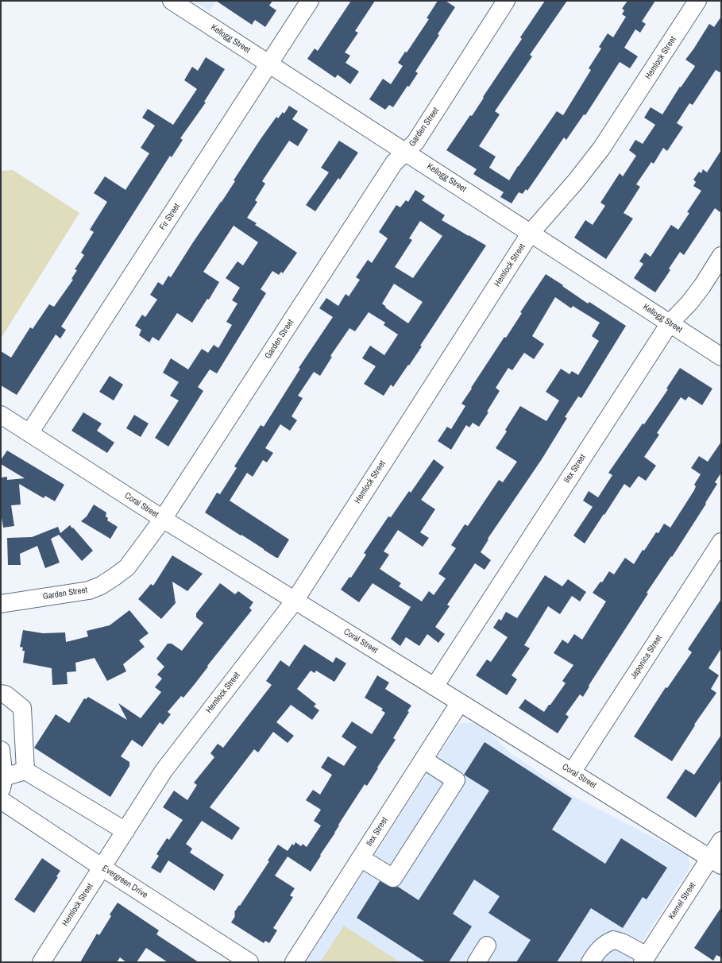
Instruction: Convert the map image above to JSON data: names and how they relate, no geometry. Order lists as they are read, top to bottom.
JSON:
{
  "streets": {
    "street": [
      "Kellogg Street",
      "Hemlock Street",
      "Garden Street",
      "Fir Street",
      "Ilex Street",
      "Coral Street",
      "Japonica Street",
      "Evergreen Drive",
      "Kernel Street"
    ]
  },
  "crossings": [
    ["Kellogg Street", "Hemlock Street"],
    ["Kellogg Street", "Garden Street"],
    ["Kellogg Street", "Fir Street"],
    ["Kellogg Street", "Ilex Street"],
    ["Hemlock Street", "Coral Street"],
    ["Hemlock Street", "Evergreen Drive"],
    ["Garden Street", "Coral Street"],
    ["Fir Street", "Coral Street"],
    ["Ilex Street", "Coral Street"],
    ["Coral Street", "Japonica Street"],
    ["Coral Street", "Kernel Street"]
  ]
}
